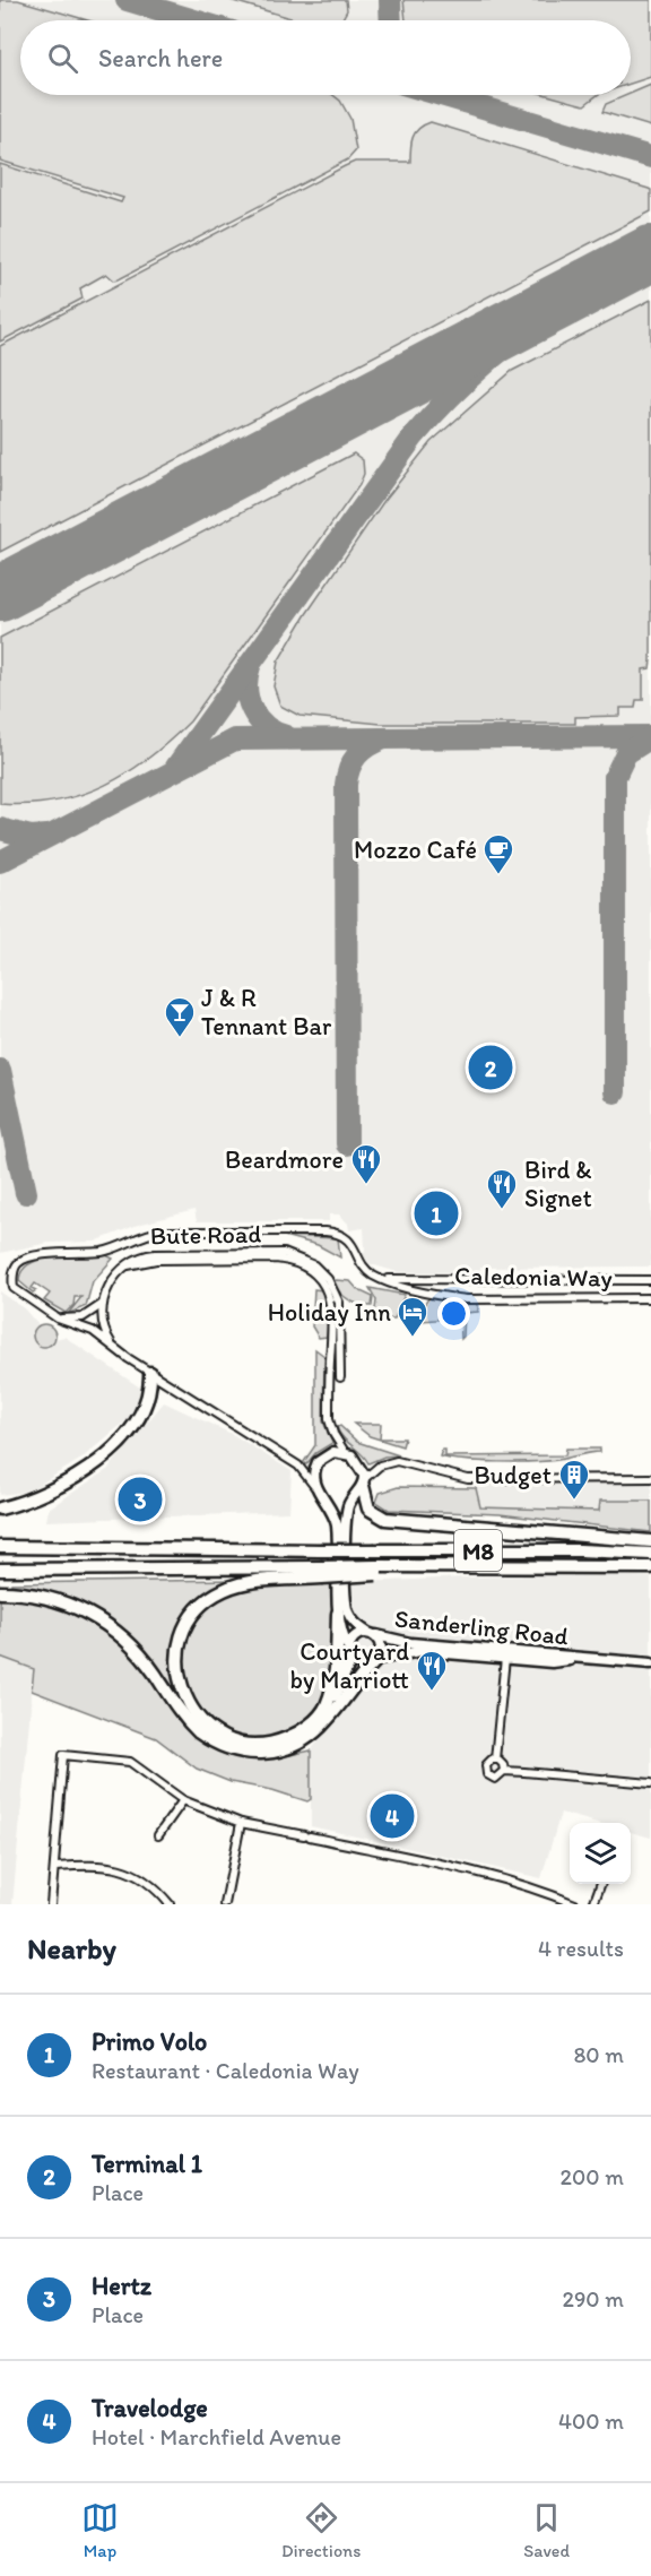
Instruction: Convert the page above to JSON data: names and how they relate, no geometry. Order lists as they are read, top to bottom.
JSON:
{
  "streets": {
    "highway": ["M8"],
    "street": ["Bute Road", "Caledonia Way", "Sanderling Road"]
  },
  "places": {
    "cafe": ["Mozzo Café"],
    "bar": ["J & R Tennant Bar"],
    "restaurant": ["Beardmore", "Bird & Signet", "Courtyard by Marriott"],
    "hotel": ["Holiday Inn"],
    "building": ["Budget"]
  },
  "page": {
    "search": "Search here",
    "pins": [
      "2",
      "1",
      "3",
      "4"
    ],
    "heading": ["Nearby", "4 results"],
    "list": [
      {
        "mark": "1",
        "name": "Primo Volo",
        "note": "Restaurant · Caledonia Way",
        "value": "80 m"
      },
      {
        "mark": "2",
        "name": "Terminal 1",
        "note": "Place",
        "value": "200 m"
      },
      {
        "mark": "3",
        "name": "Hertz",
        "note": "Place",
        "value": "290 m"
      },
      {
        "mark": "4",
        "name": "Travelodge",
        "note": "Hotel · Marchfield Avenue",
        "value": "400 m"
      }
    ],
    "nav": ["Map", "Directions", "Saved"]
  }
}
